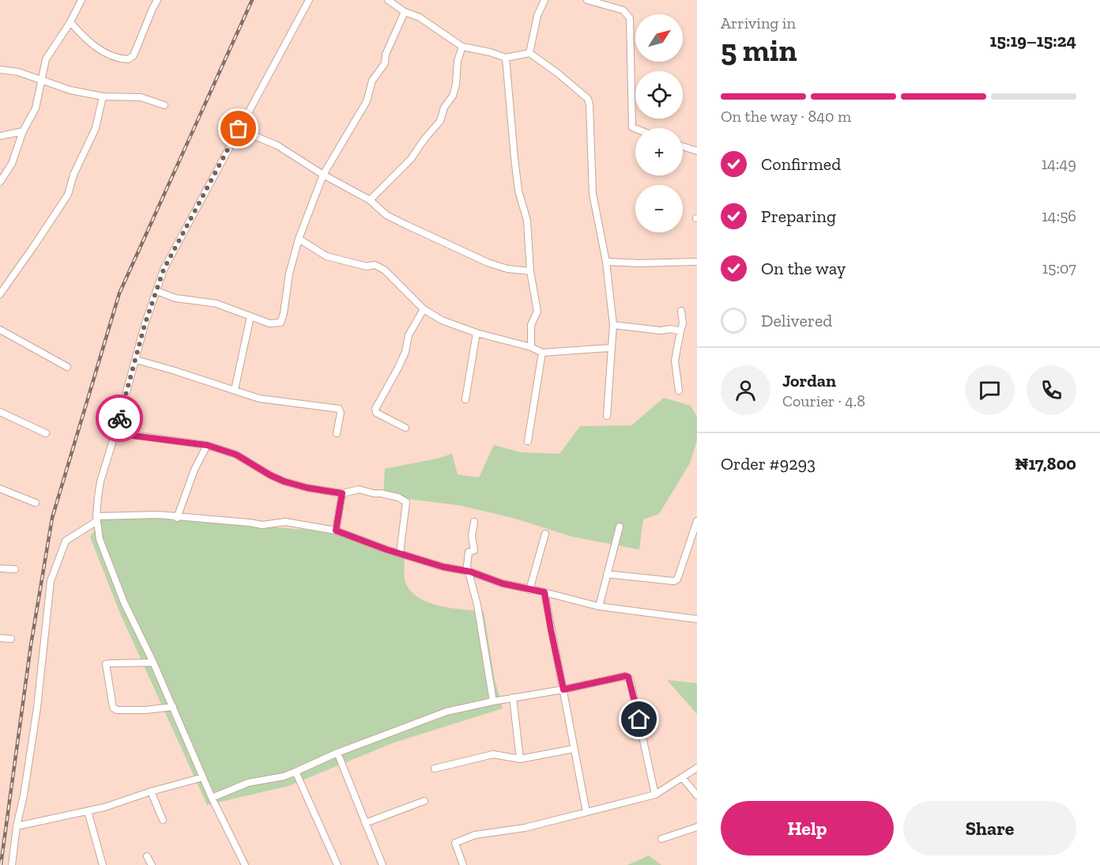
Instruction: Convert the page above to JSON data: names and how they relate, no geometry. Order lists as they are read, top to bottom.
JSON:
{
  "north": "top right",
  "page": {
    "heading": ["5 min", "Arriving in", "15:19–15:24"],
    "panel": [
      "Jordan",
      "Courier · 4.8",
      "Order #9293",
      "₦17,800"
    ],
    "map_buttons": ["+", "−"],
    "bar": "On the way · 840 m",
    "list": [
      ["Confirmed", "14:49"],
      ["Preparing", "14:56"],
      ["On the way", "15:07"],
      "Delivered"
    ],
    "buttons": ["Help", "Share"]
  }
}
